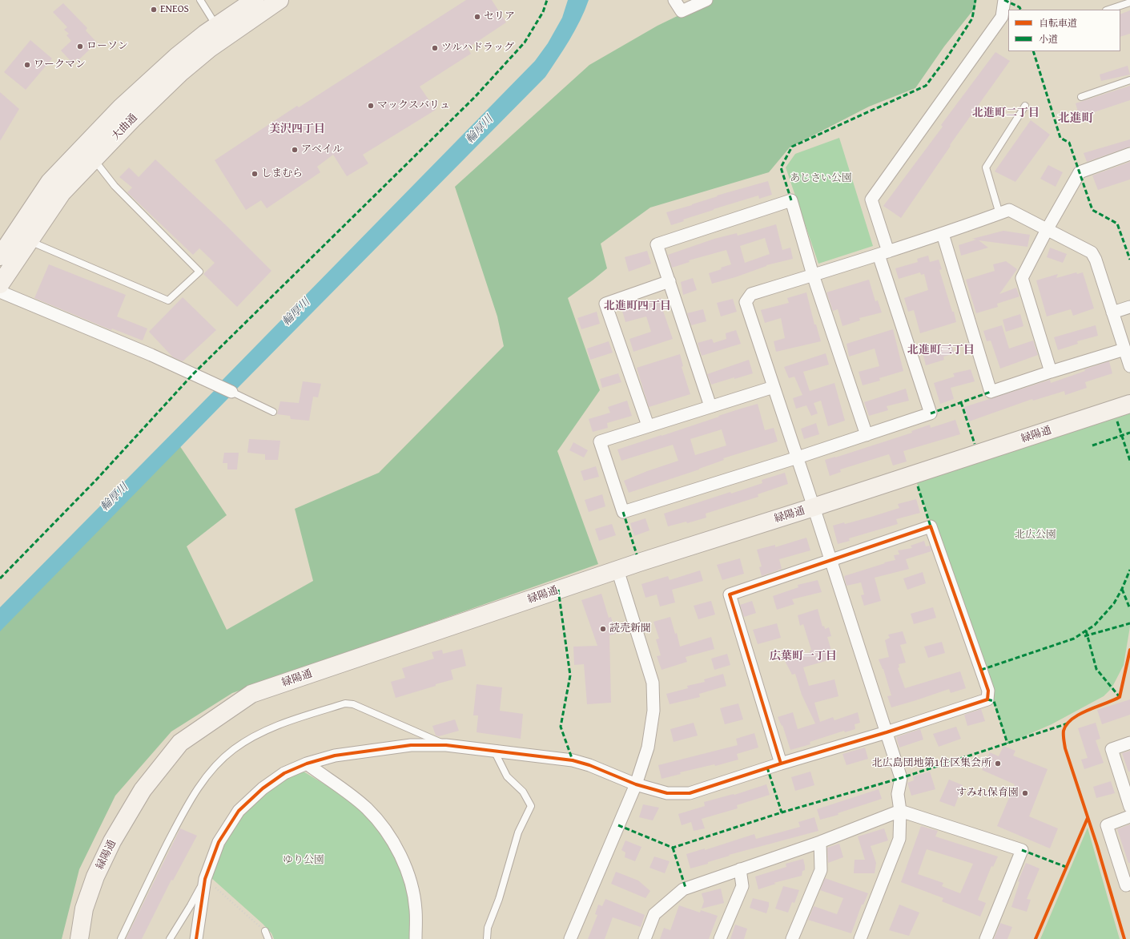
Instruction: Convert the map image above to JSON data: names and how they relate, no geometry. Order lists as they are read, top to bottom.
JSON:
{
  "streets": {
    "street": ["大曲通", "緑陽通"]
  },
  "districts": [
    "北進町二丁目",
    "北進町",
    "美沢四丁目",
    "北進町四丁目",
    "北進町三丁目",
    "広葉町一丁目"
  ],
  "water": ["輪厚川"],
  "parks": ["あじさい公園", "北広公園", "ゆり公園"],
  "places": [
    "ENEOS",
    "セリア",
    "ローソン",
    "ツルハドラッグ",
    "ワークマン",
    "マックスバリュ",
    "アベイル",
    "しまむら",
    "読売新聞",
    "北広島団地第1住区集会所",
    "すみれ保育園"
  ],
  "legend": ["自転車道", "小道"]
}
